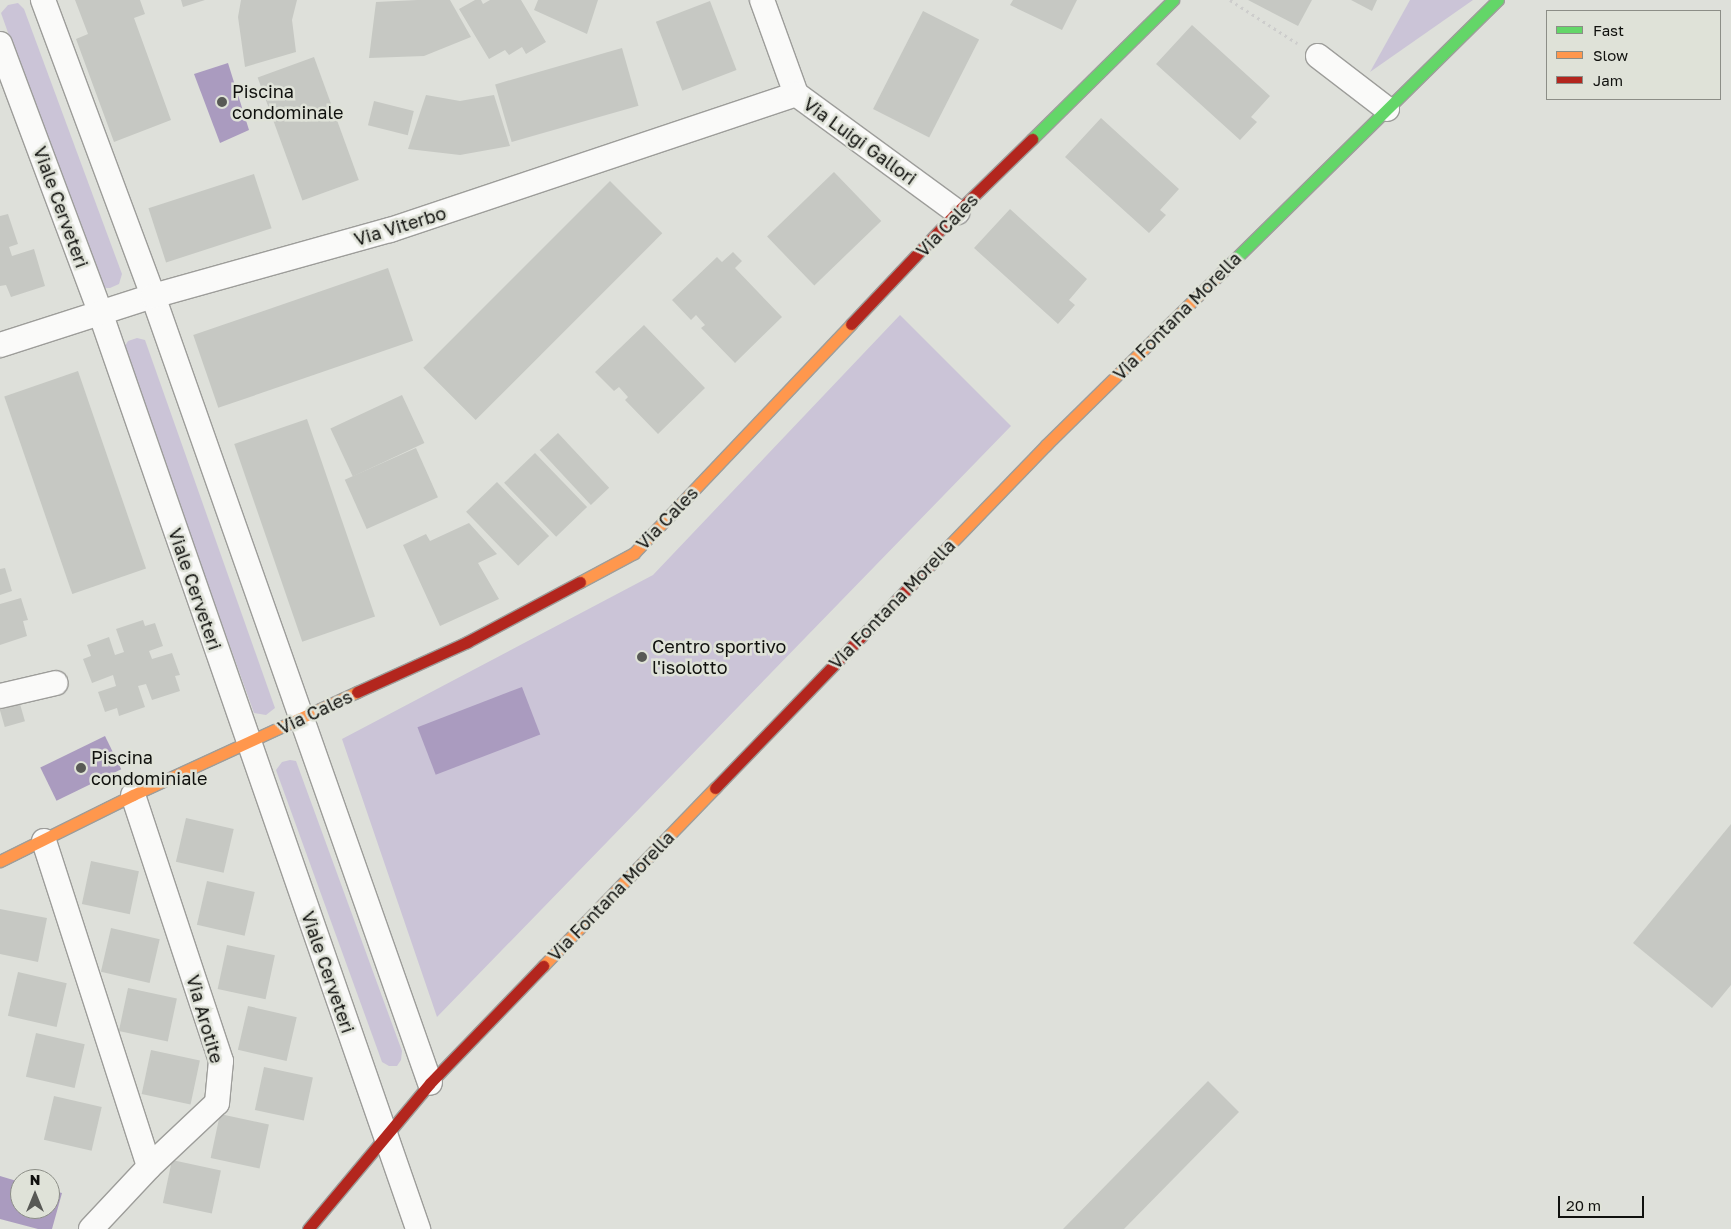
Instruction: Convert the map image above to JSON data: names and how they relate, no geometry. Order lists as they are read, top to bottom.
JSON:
{
  "streets": {
    "street": [
      "Via Luigi Gallori",
      "Viale Cerveteri",
      "Via Cales",
      "Via Viterbo",
      "Via Fontana Morella",
      "Via Arotite"
    ]
  },
  "crossings": [
    ["Via Luigi Gallori", "Via Cales"],
    ["Via Luigi Gallori", "Via Viterbo"],
    ["Viale Cerveteri", "Via Cales"],
    ["Viale Cerveteri", "Via Viterbo"],
    ["Viale Cerveteri", "Via Fontana Morella"],
    ["Via Cales", "Via Arotite"]
  ],
  "places": ["Piscina condominale", "Centro sportivo l'isolotto", "Piscina condominiale"],
  "legend": ["Fast", "Slow", "Jam"],
  "scale_bar": "20 m",
  "north": "top"
}
